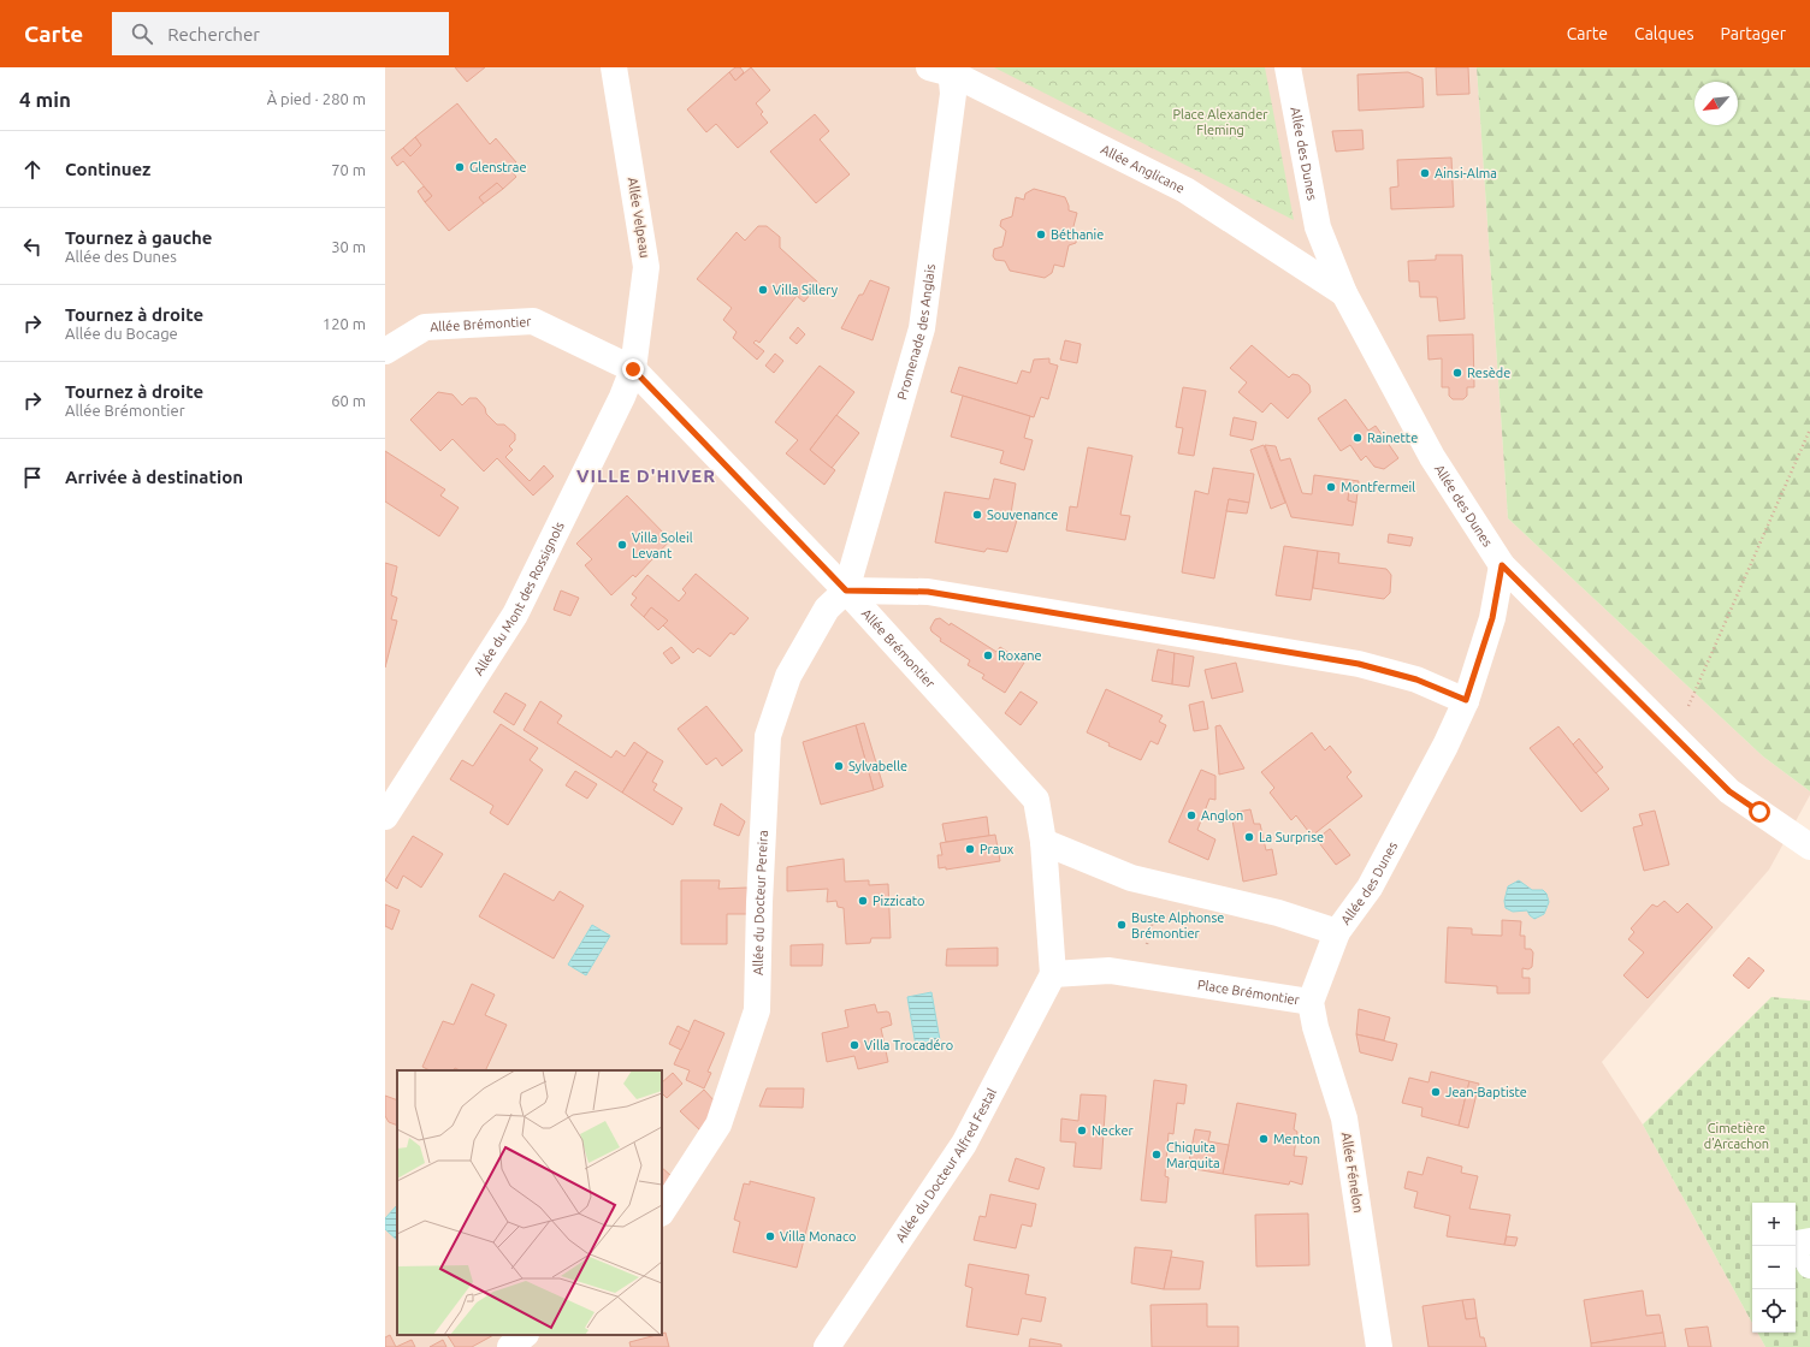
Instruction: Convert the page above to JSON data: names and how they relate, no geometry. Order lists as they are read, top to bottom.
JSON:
{
  "streets": {
    "street": [
      "Allée des Dunes",
      "Allée Anglicane",
      "Allée Velpeau",
      "Allée Brémontier",
      "Promenade des Anglais",
      "Allée du Mont des Rossignols",
      "Allée du Docteur Pereira",
      "Place Brémontier",
      "Allée du Docteur Alfred Festal",
      "Allée Fénelon"
    ]
  },
  "crossings": [
    ["Allée des Dunes", "Allée Anglicane"],
    ["Allée des Dunes", "Place Brémontier"],
    ["Allée Anglicane", "Promenade des Anglais"],
    ["Allée Velpeau", "Allée Brémontier"],
    ["Allée Velpeau", "Allée du Mont des Rossignols"],
    ["Allée Brémontier", "Promenade des Anglais"],
    ["Allée Brémontier", "Allée du Mont des Rossignols"],
    ["Allée Brémontier", "Allée du Docteur Pereira"],
    ["Promenade des Anglais", "Allée du Docteur Pereira"],
    ["Place Brémontier", "Allée du Docteur Alfred Festal"],
    ["Place Brémontier", "Allée Fénelon"]
  ],
  "districts": ["VILLE D'HIVER"],
  "parks": ["Place Alexander Fleming", "Cimetière d’Arcachon"],
  "places": [
    "Glenstrae",
    "Ainsi-Alma",
    "Béthanie",
    "Villa Sillery",
    "Resède",
    "Rainette",
    "Montfermeil",
    "Souvenance",
    "Villa Soleil Levant",
    "Roxane",
    "Sylvabelle",
    "Anglon",
    "La Surprise",
    "Praux",
    "Pizzicato",
    "Buste Alphonse Brémontier",
    "Villa Trocadéro",
    "Jean-Baptiste",
    "Necker",
    "Menton",
    "Chiquita Marquita",
    "Villa Monaco"
  ],
  "north": "bottom left",
  "page": {
    "header": "Carte",
    "search": "Rechercher",
    "nav": ["Carte", "Calques", "Partager"],
    "heading": ["4 min", "À pied · 280 m"],
    "list": [
      ["Continuez", "70 m"],
      ["Tournez à gauche", "Allée des Dunes", "30 m"],
      ["Tournez à droite", "Allée du Bocage", "120 m"],
      ["Tournez à droite", "Allée Brémontier", "60 m"],
      "Arrivée à destination"
    ],
    "map_buttons": ["+", "−"]
  }
}
